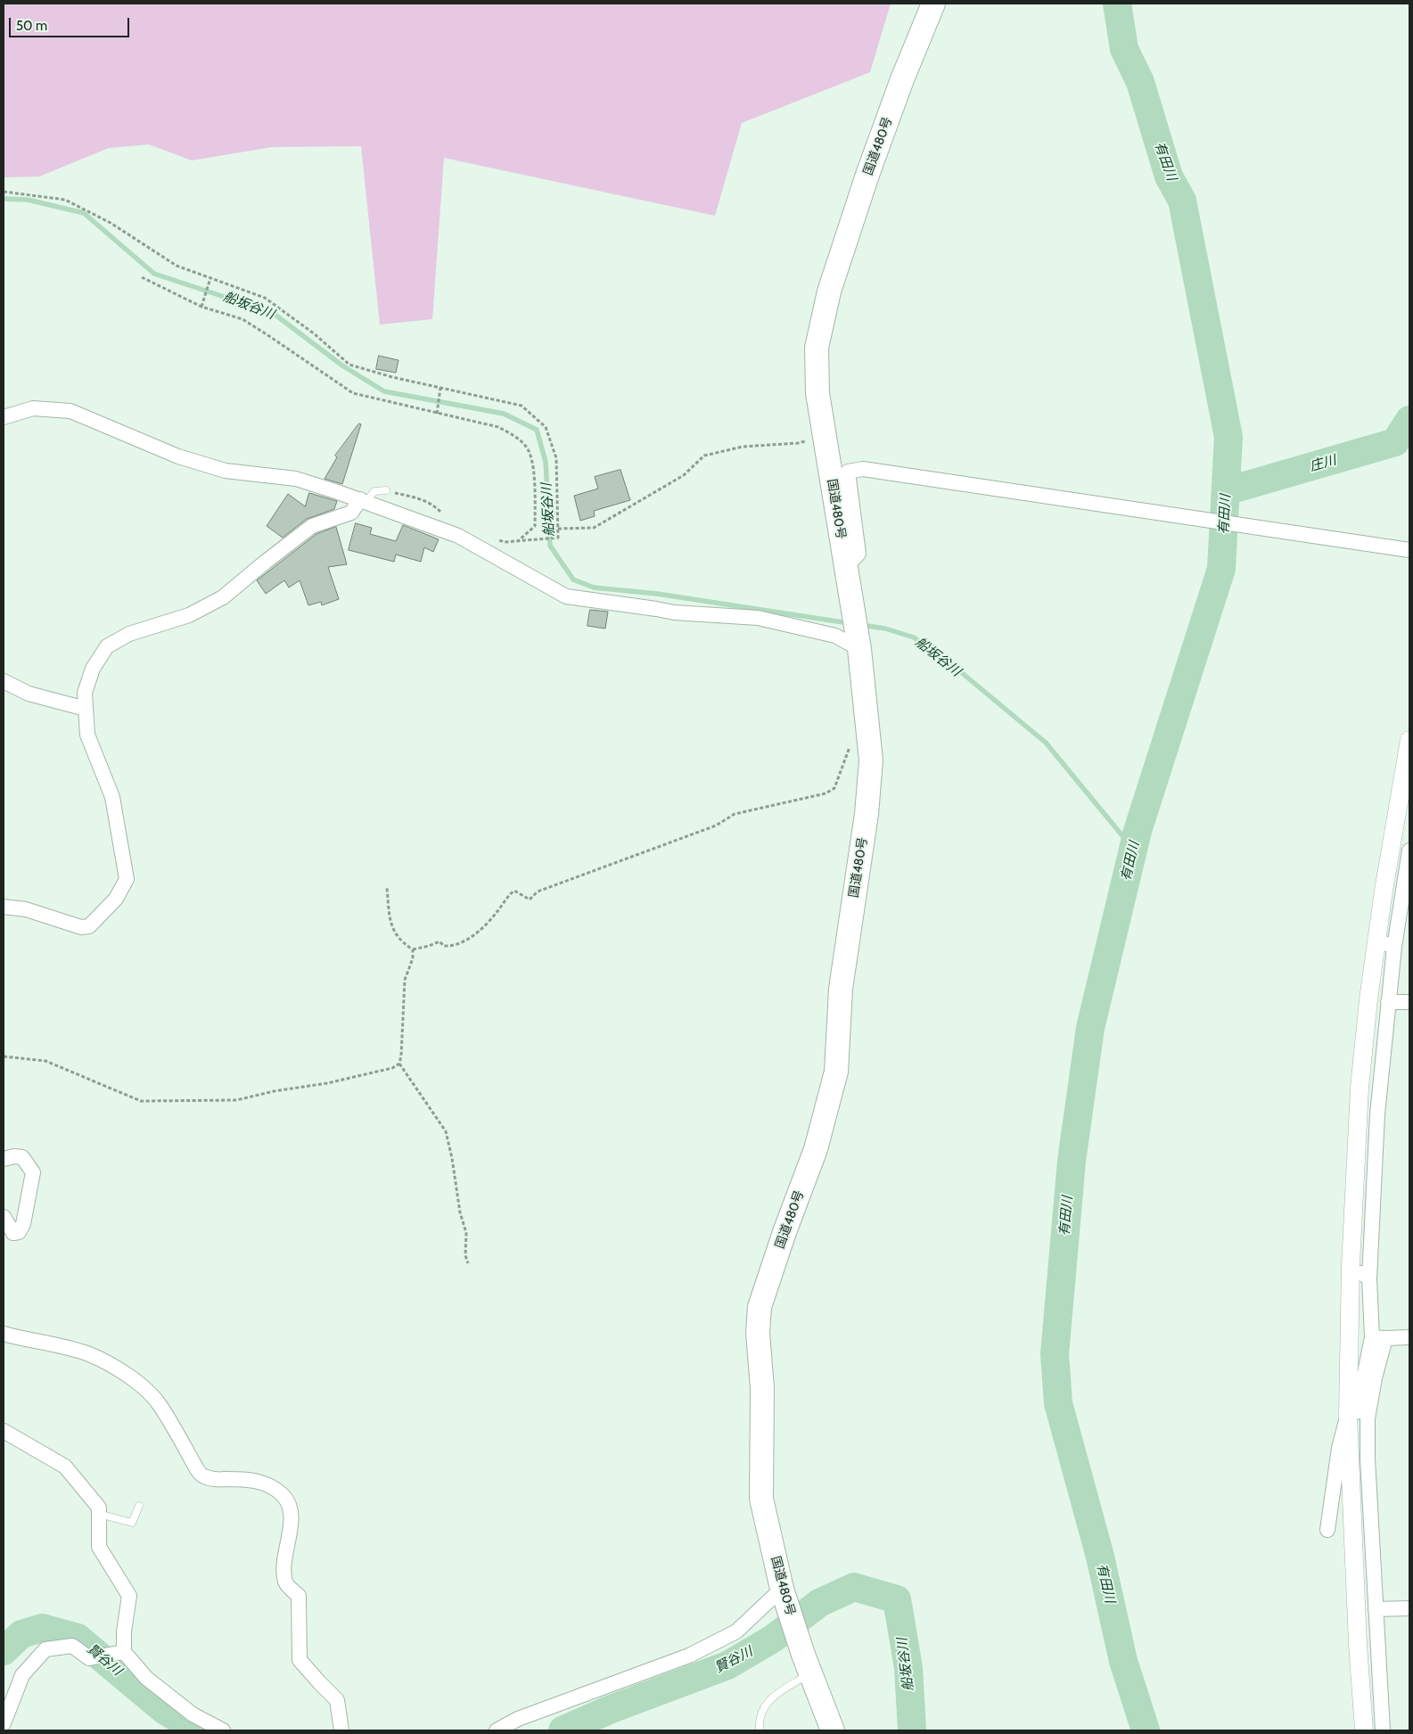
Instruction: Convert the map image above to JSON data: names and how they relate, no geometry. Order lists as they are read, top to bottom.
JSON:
{
  "streets": {
    "highway": ["国道480号"]
  },
  "water": [
    "有田川",
    "船坂谷川",
    "庄川",
    "賢谷川"
  ],
  "scale_bar": "50 m"
}
